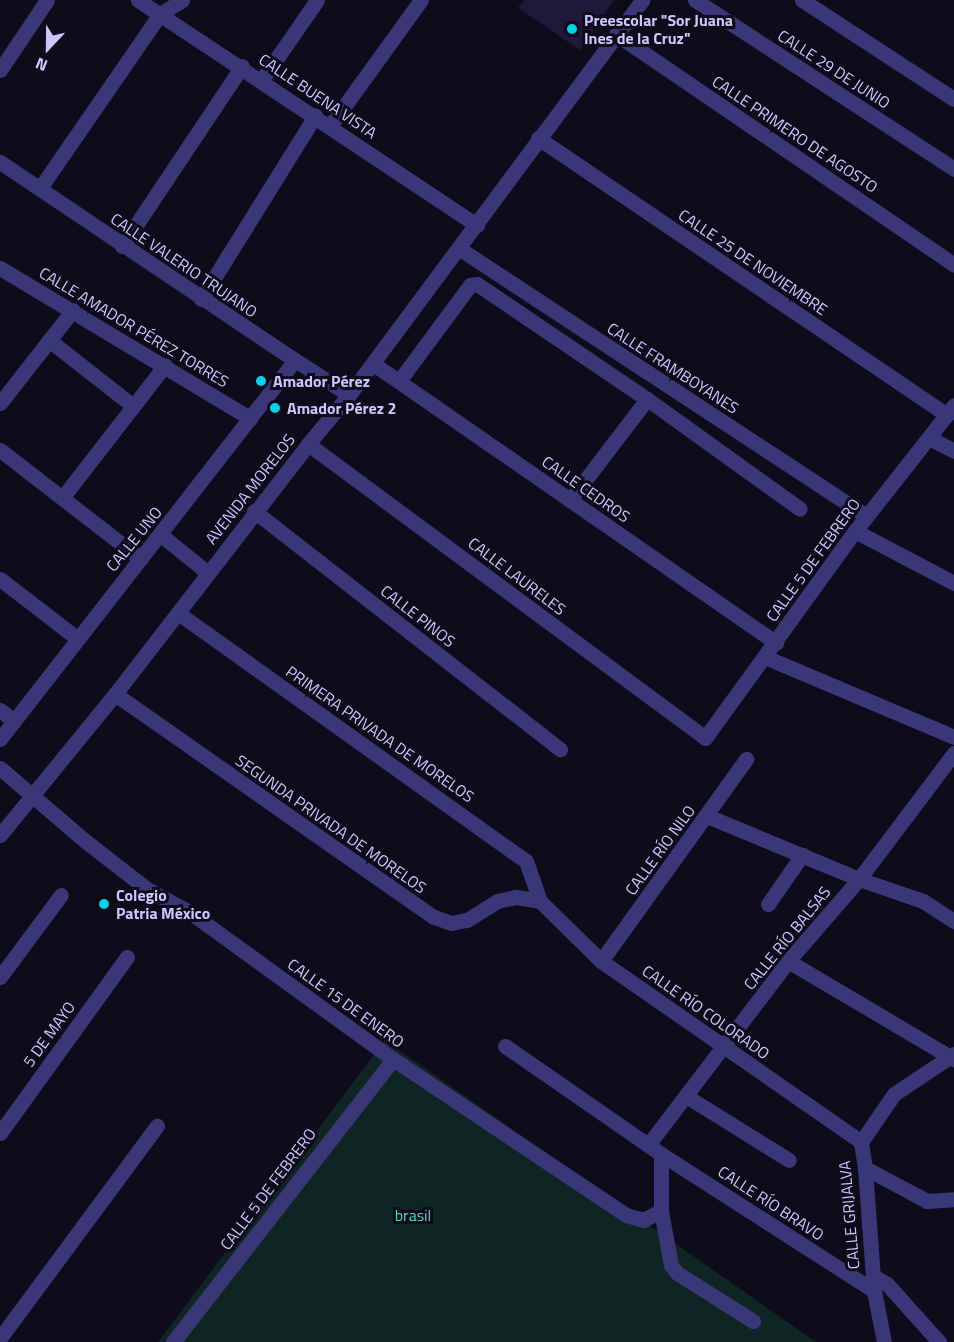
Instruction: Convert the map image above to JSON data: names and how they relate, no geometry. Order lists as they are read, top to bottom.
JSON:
{
  "streets": {
    "street": [
      "CALLE 29 DE JUNIO",
      "CALLE BUENA VISTA",
      "CALLE PRIMERO DE AGOSTO",
      "CALLE 25 DE NOVIEMBRE",
      "CALLE VALERIO TRUJANO",
      "CALLE AMADOR PÉREZ TORRES",
      "CALLE FRAMBOYANES",
      "AVENIDA MORELOS",
      "CALLE CEDROS",
      "CALLE UNO",
      "CALLE 5 DE FEBRERO",
      "CALLE LAURELES",
      "CALLE PINOS",
      "PRIMERA PRIVADA DE MORELOS",
      "SEGUNDA PRIVADA DE MORELOS",
      "CALLE RÍO NILO",
      "CALLE RÍO BALSAS",
      "CALLE 15 DE ENERO",
      "CALLE RÍO COLORADO",
      "5 DE MAYO",
      "CALLE RÍO BRAVO",
      "CALLE GRIJALVA"
    ]
  },
  "crossings": [
    ["CALLE BUENA VISTA", "AVENIDA MORELOS"],
    ["CALLE PRIMERO DE AGOSTO", "AVENIDA MORELOS"],
    ["CALLE 25 DE NOVIEMBRE", "AVENIDA MORELOS"],
    ["CALLE 25 DE NOVIEMBRE", "CALLE 5 DE FEBRERO"],
    ["CALLE VALERIO TRUJANO", "AVENIDA MORELOS"],
    ["CALLE VALERIO TRUJANO", "CALLE UNO"],
    ["CALLE AMADOR PÉREZ TORRES", "CALLE UNO"],
    ["CALLE FRAMBOYANES", "AVENIDA MORELOS"],
    ["CALLE FRAMBOYANES", "CALLE 5 DE FEBRERO"],
    ["AVENIDA MORELOS", "CALLE CEDROS"],
    ["AVENIDA MORELOS", "CALLE LAURELES"],
    ["AVENIDA MORELOS", "CALLE PINOS"],
    ["AVENIDA MORELOS", "PRIMERA PRIVADA DE MORELOS"],
    ["AVENIDA MORELOS", "SEGUNDA PRIVADA DE MORELOS"],
    ["AVENIDA MORELOS", "CALLE 15 DE ENERO"],
    ["CALLE CEDROS", "CALLE 5 DE FEBRERO"],
    ["CALLE 5 DE FEBRERO", "CALLE LAURELES"],
    ["CALLE 5 DE FEBRERO", "CALLE 15 DE ENERO"],
    ["PRIMERA PRIVADA DE MORELOS", "SEGUNDA PRIVADA DE MORELOS"],
    ["PRIMERA PRIVADA DE MORELOS", "CALLE RÍO COLORADO"],
    ["SEGUNDA PRIVADA DE MORELOS", "CALLE RÍO COLORADO"],
    ["CALLE RÍO NILO", "CALLE RÍO COLORADO"],
    ["CALLE RÍO BALSAS", "CALLE RÍO COLORADO"],
    ["CALLE RÍO BALSAS", "CALLE RÍO BRAVO"],
    ["CALLE RÍO COLORADO", "CALLE GRIJALVA"],
    ["CALLE RÍO BRAVO", "CALLE GRIJALVA"]
  ],
  "parks": ["brasil"],
  "places": [
    "Preescolar \"Sor Juana Ines de la Cruz\"",
    "Amador Pérez",
    "Amador Pérez 2",
    "Colegio Patria México"
  ],
  "north": "bottom"
}
